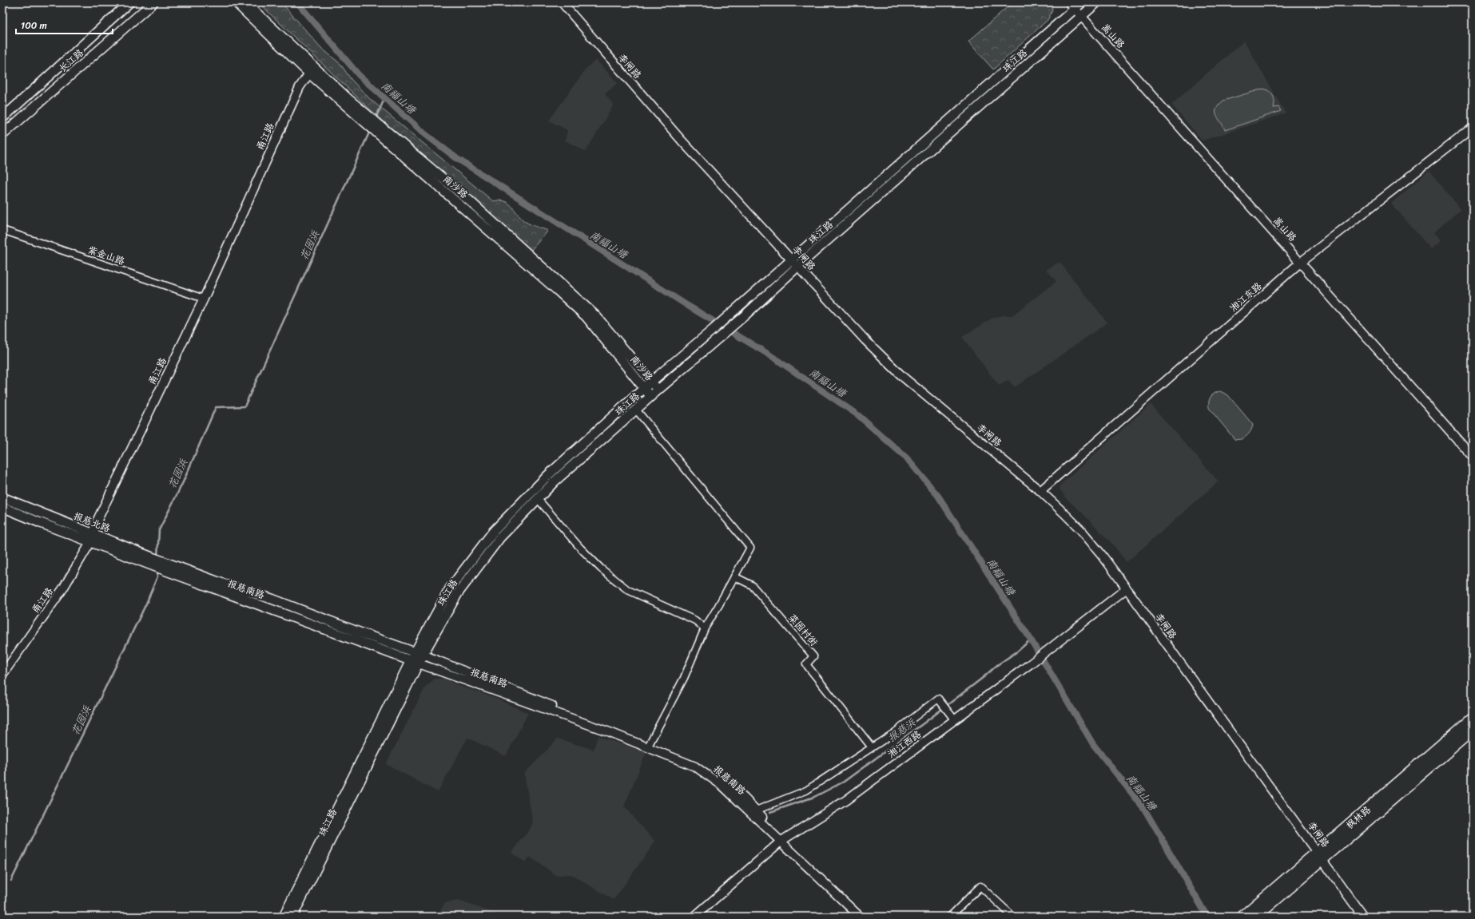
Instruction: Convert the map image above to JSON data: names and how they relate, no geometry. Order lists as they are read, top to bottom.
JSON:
{
  "streets": {
    "main road": [
      "长江路",
      "珠江路",
      "南沙路",
      "报慈北路",
      "报慈南路",
      "枫林路"
    ],
    "street": [
      "嵩山路",
      "李闸路",
      "甬江路",
      "紫金山路",
      "湘江东路",
      "菜园村街",
      "湘江西路"
    ]
  },
  "crossings": [
    ["嵩山路", "珠江路"],
    ["嵩山路", "湘江东路"],
    ["珠江路", "李闸路"],
    ["珠江路", "南沙路"],
    ["珠江路", "报慈南路"],
    ["李闸路", "湘江东路"],
    ["李闸路", "湘江西路"],
    ["李闸路", "枫林路"],
    ["甬江路", "南沙路"],
    ["甬江路", "紫金山路"],
    ["甬江路", "报慈北路"],
    ["报慈北路", "报慈南路"],
    ["报慈南路", "湘江西路"]
  ],
  "water": ["南福山塘", "花园浜", "报慈浜"],
  "scale_bar": "100 m"
}
